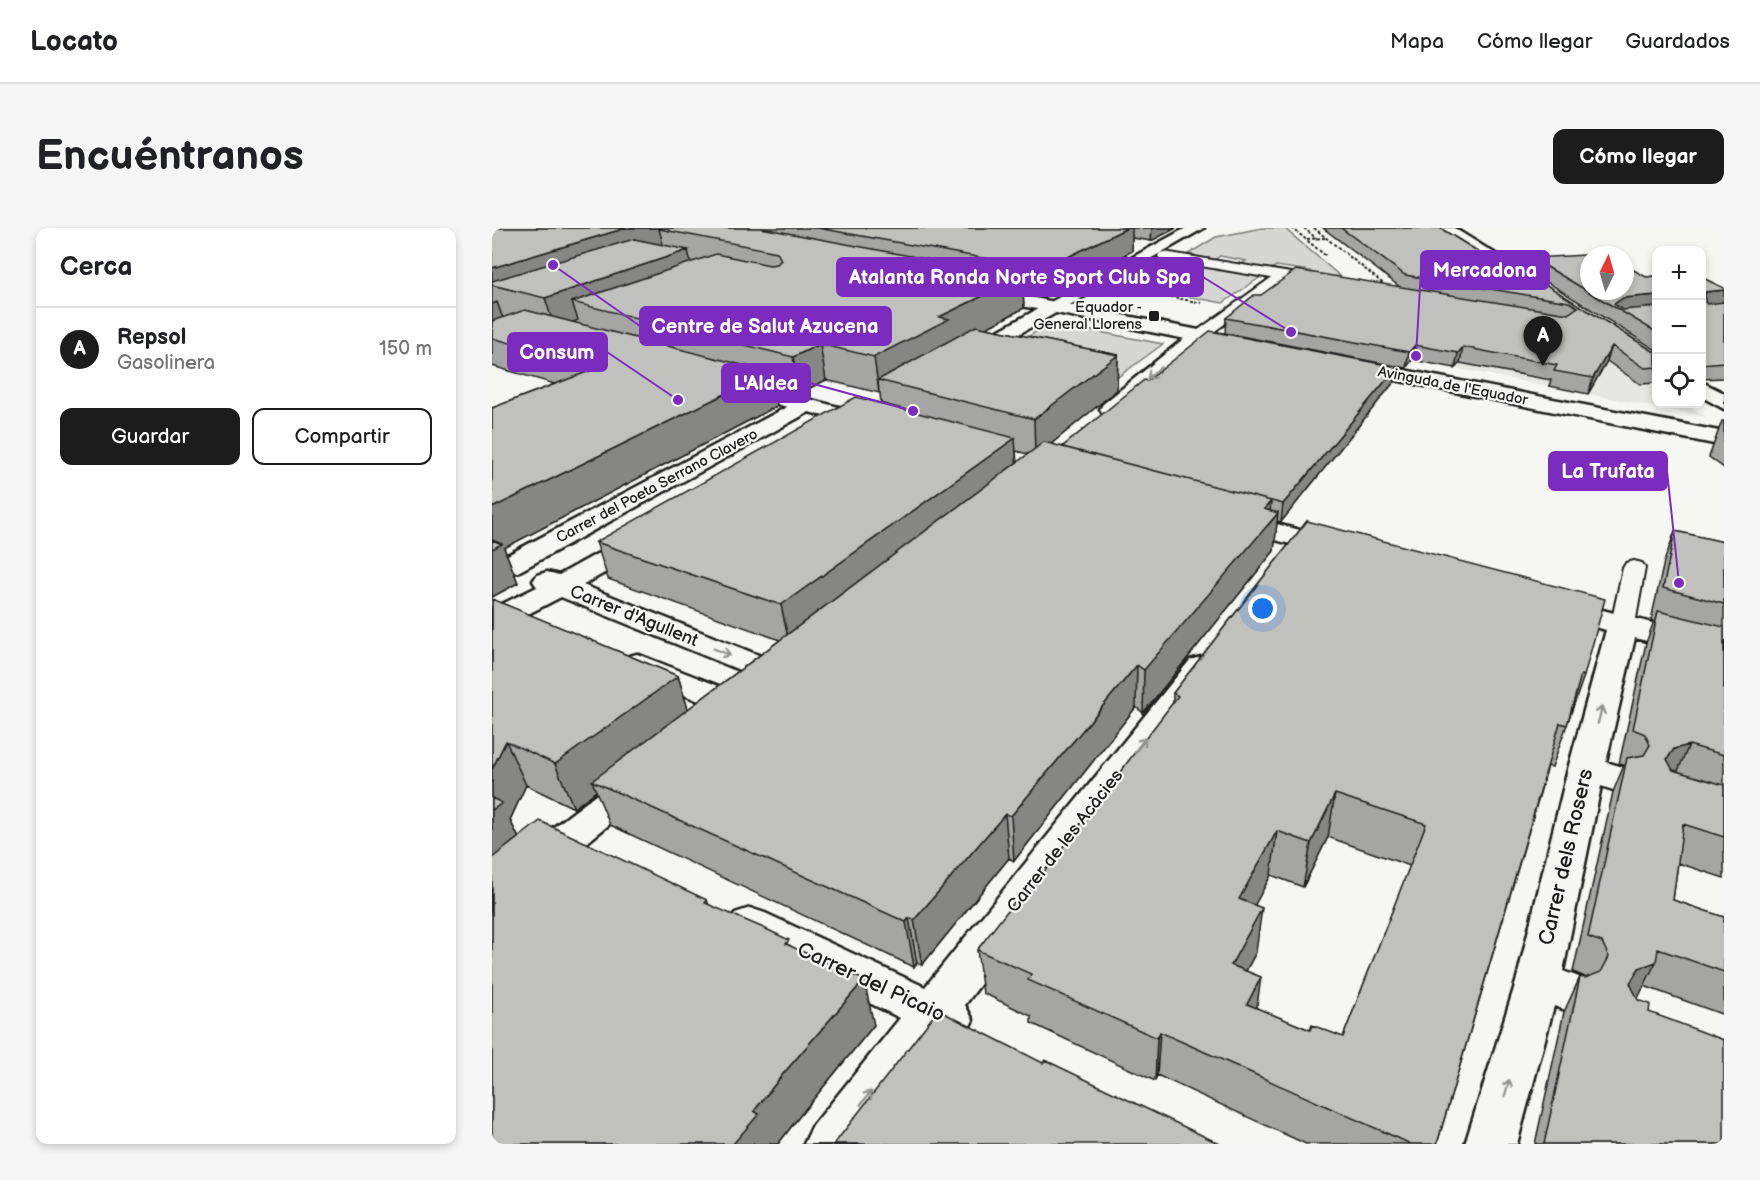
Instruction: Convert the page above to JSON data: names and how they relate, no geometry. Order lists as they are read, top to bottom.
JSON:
{
  "streets": {
    "street": [
      "Avinguda de l'Equador",
      "Carrer del Poeta Serrano Clavero",
      "Carrer d'Agullent",
      "Carrer de les Acàcies",
      "Carrer dels Rosers",
      "Carrer del Picaio"
    ]
  },
  "crossings": [
    ["Carrer del Poeta Serrano Clavero", "Carrer d'Agullent"],
    ["Carrer de les Acàcies", "Carrer del Picaio"]
  ],
  "one_way": ["Carrer de les Acàcies", "Carrer dels Rosers"],
  "places": {
    "other": [
      "Centre de Salut Azucena",
      "Atalanta Ronda Norte Sport Club Spa",
      "Mercadona",
      "Consum",
      "L'Aldea",
      "La Trufata"
    ],
    "transit": ["Equador - General Llorens"]
  },
  "north": "top",
  "page": {
    "header": "Locato",
    "nav": ["Mapa", "Cómo llegar", "Guardados"],
    "buttons": [
      "Cómo llegar",
      ["Guardar", "Compartir"]
    ],
    "title": "Encuéntranos",
    "heading": "Cerca",
    "map_buttons": ["+", "−"],
    "list": [
      {
        "mark": "A",
        "name": "Repsol",
        "note": "Gasolinera",
        "value": "150 m"
      }
    ],
    "pins": "A"
  }
}
